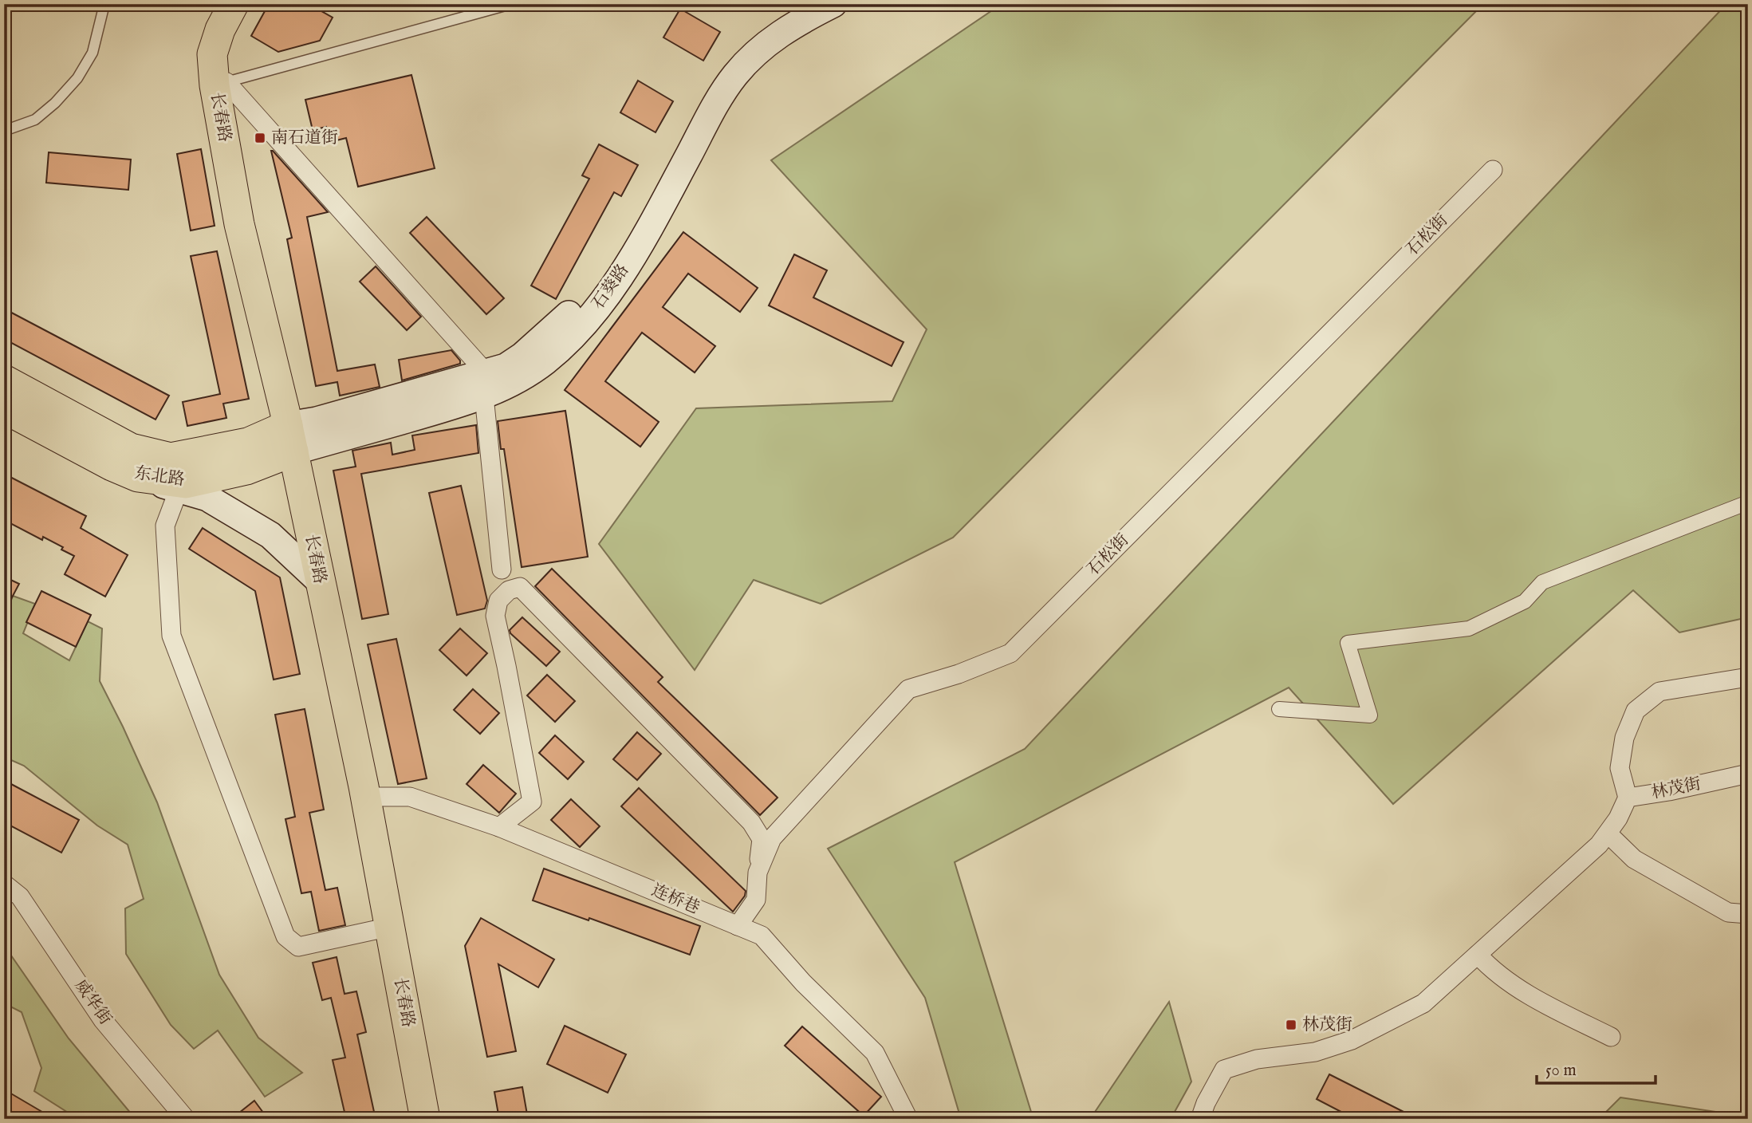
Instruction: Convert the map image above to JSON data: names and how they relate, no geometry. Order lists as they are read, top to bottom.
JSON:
{
  "streets": {
    "main road": ["长春路", "石葵路", "东北路"],
    "street": [
      "石松街",
      "林茂街",
      "连桥巷",
      "威华街"
    ]
  },
  "crossings": [
    ["长春路", "石葵路"],
    ["长春路", "东北路"],
    ["长春路", "连桥巷"],
    ["石松街", "连桥巷"],
    ["石葵路", "东北路"]
  ],
  "places": {
    "transit": ["南石道街", "林茂街"]
  },
  "scale_bar": "50 m"
}
